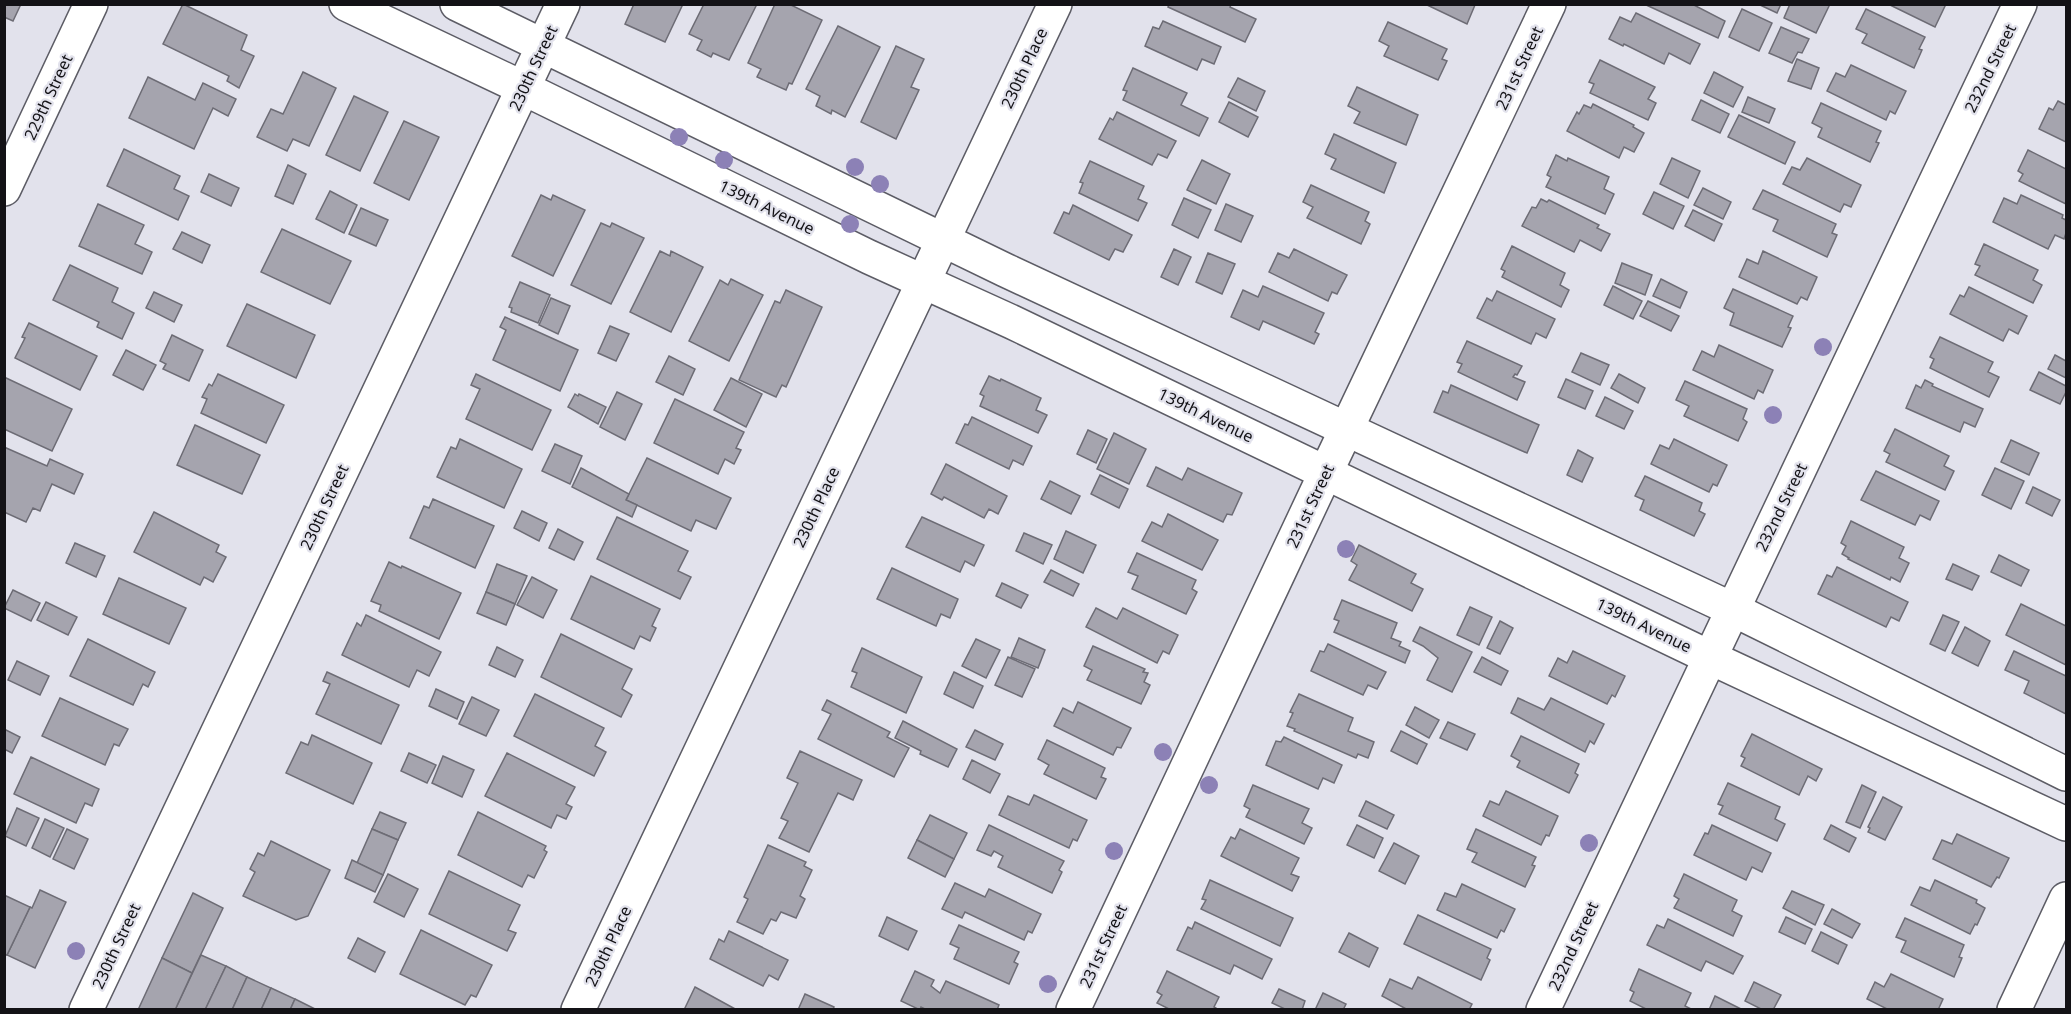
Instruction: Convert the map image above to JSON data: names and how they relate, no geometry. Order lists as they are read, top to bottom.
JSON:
{
  "streets": {
    "street": [
      "230th Street",
      "230th Place",
      "231st Street",
      "232nd Street",
      "229th Street",
      "139th Avenue"
    ]
  },
  "crossings": [
    ["230th Street", "139th Avenue"],
    ["230th Place", "139th Avenue"],
    ["231st Street", "139th Avenue"],
    ["232nd Street", "139th Avenue"]
  ]
}
